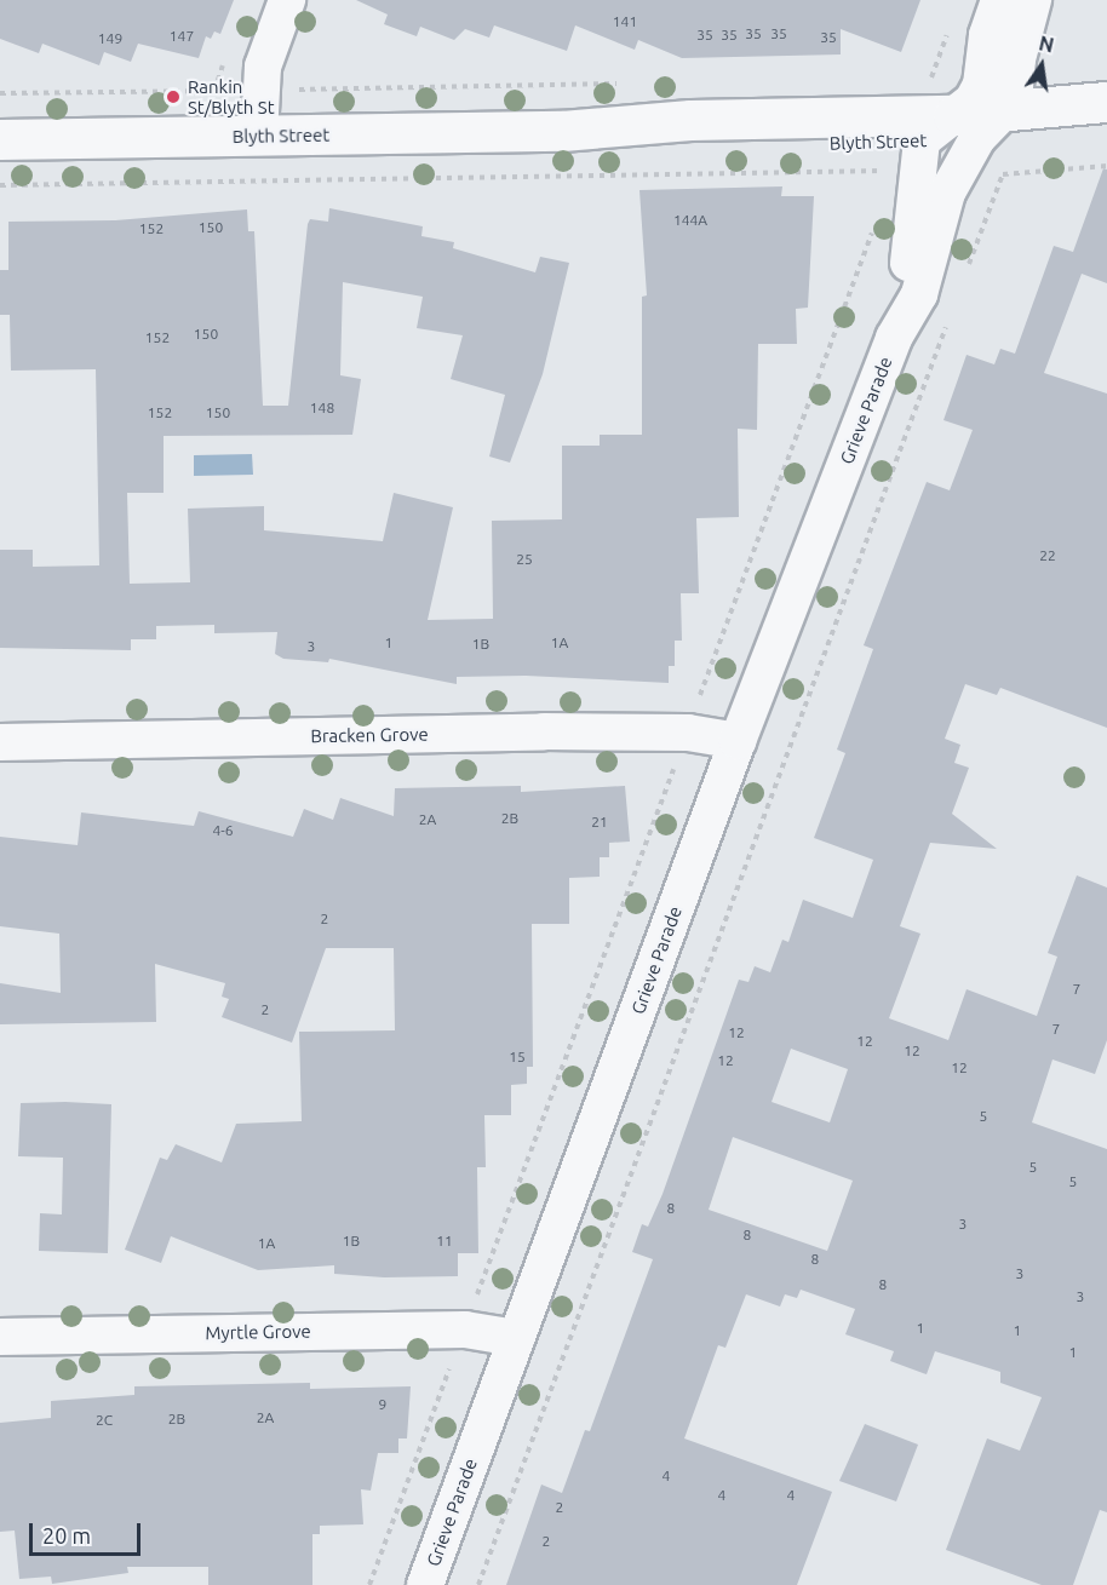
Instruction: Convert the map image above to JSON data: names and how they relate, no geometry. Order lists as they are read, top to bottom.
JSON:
{
  "streets": {
    "street": [
      "Blyth Street",
      "Grieve Parade",
      "Bracken Grove",
      "Myrtle Grove"
    ]
  },
  "crossings": [
    ["Blyth Street", "Grieve Parade"],
    ["Grieve Parade", "Bracken Grove"],
    ["Grieve Parade", "Myrtle Grove"]
  ],
  "places": ["Rankin St/Blyth St"],
  "house_numbers": [
    "141",
    "35",
    "35",
    "35",
    "35",
    "147",
    "35",
    "149",
    "144A",
    "150",
    "152",
    "150",
    "152",
    "148",
    "152",
    "150",
    "22",
    "25",
    "1",
    "1A",
    "1B",
    "3",
    "2B",
    "2A",
    "21",
    "4-6",
    "2",
    "7",
    "2",
    "7",
    "12",
    "12",
    "12",
    "15",
    "12",
    "12",
    "5",
    "5",
    "5",
    "8",
    "3",
    "8",
    "1B",
    "11",
    "1A",
    "8",
    "3",
    "8",
    "3",
    "1",
    "1",
    "1",
    "9",
    "2A",
    "2B",
    "2C",
    "4",
    "4",
    "4",
    "2",
    "2"
  ],
  "scale_bar": "20 m",
  "north": "top"
}
